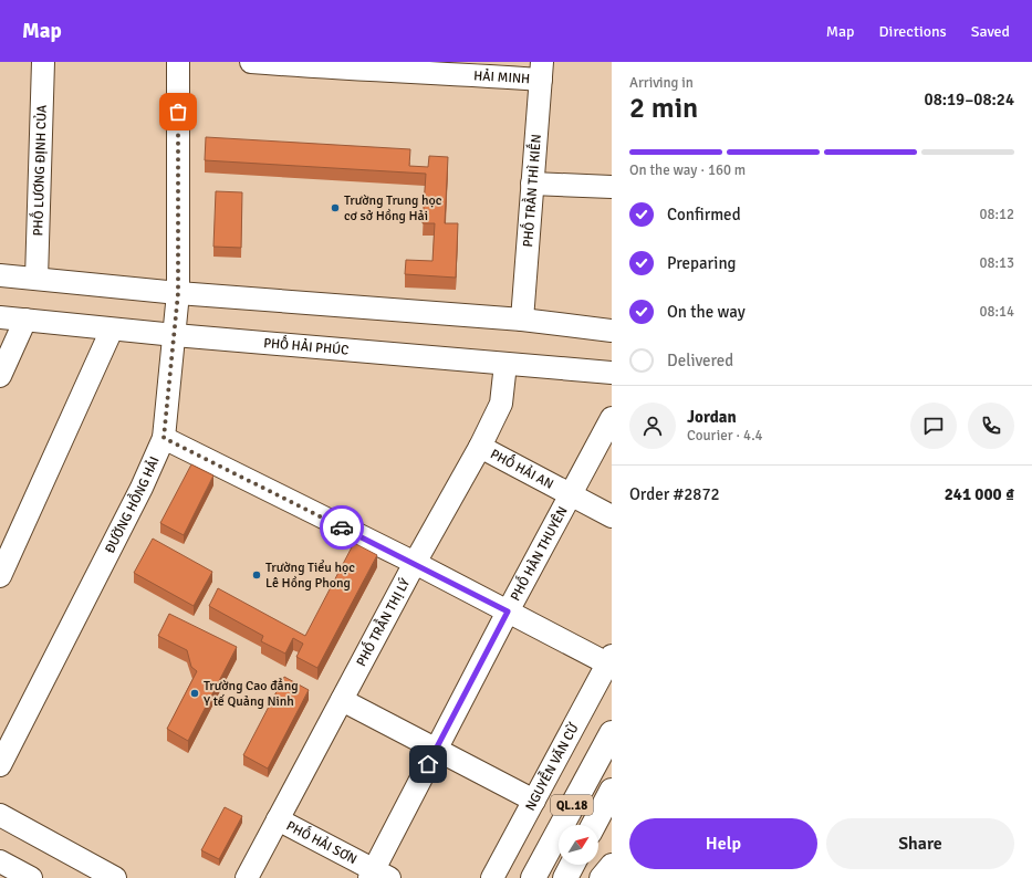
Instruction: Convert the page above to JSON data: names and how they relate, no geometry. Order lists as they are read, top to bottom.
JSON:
{
  "streets": {
    "main road": ["QL.18"],
    "street": [
      "HẢI MINH",
      "PHỐ LƯƠNG ĐỊNH CỦA",
      "PHỐ TRẦN THÌ KIẾN",
      "PHỐ HẢI PHÚC",
      "PHỐ HẢI AN",
      "ĐƯỜNG HỒNG HẢI",
      "PHỐ HÀN THUYÊN",
      "PHỐ TRẦN THỊ LÝ",
      "NGUYỄN VĂN CỪ",
      "PHỐ HẢI SƠN"
    ]
  },
  "crossings": [
    ["HẢI MINH", "PHỐ TRẦN THÌ KIẾN"],
    ["PHỐ HẢI PHÚC", "ĐƯỜNG HỒNG HẢI"],
    ["PHỐ HẢI PHÚC", "PHỐ TRẦN THỊ LÝ"],
    ["PHỐ HẢI AN", "PHỐ HÀN THUYÊN"],
    ["PHỐ HẢI AN", "PHỐ TRẦN THỊ LÝ"],
    ["PHỐ HÀN THUYÊN", "PHỐ HẢI SƠN"],
    ["PHỐ TRẦN THỊ LÝ", "PHỐ HẢI SƠN"]
  ],
  "places": ["Trường Trung học cơ sở Hồng Hải", "Trường Tiểu học Lê Hồng Phong", "Trường Cao đẳng Y tế Quảng Ninh"],
  "north": "top right",
  "page": {
    "header": "Map",
    "nav": ["Map", "Directions", "Saved"],
    "heading": ["2 min", "Arriving in", "08:19–08:24"],
    "panel": [
      "Jordan",
      "Courier · 4.4",
      "Order #2872",
      "241 000 ₫"
    ],
    "bar": "On the way · 160 m",
    "list": [
      ["Confirmed", "08:12"],
      ["Preparing", "08:13"],
      ["On the way", "08:14"],
      "Delivered"
    ],
    "buttons": ["Help", "Share"]
  }
}
